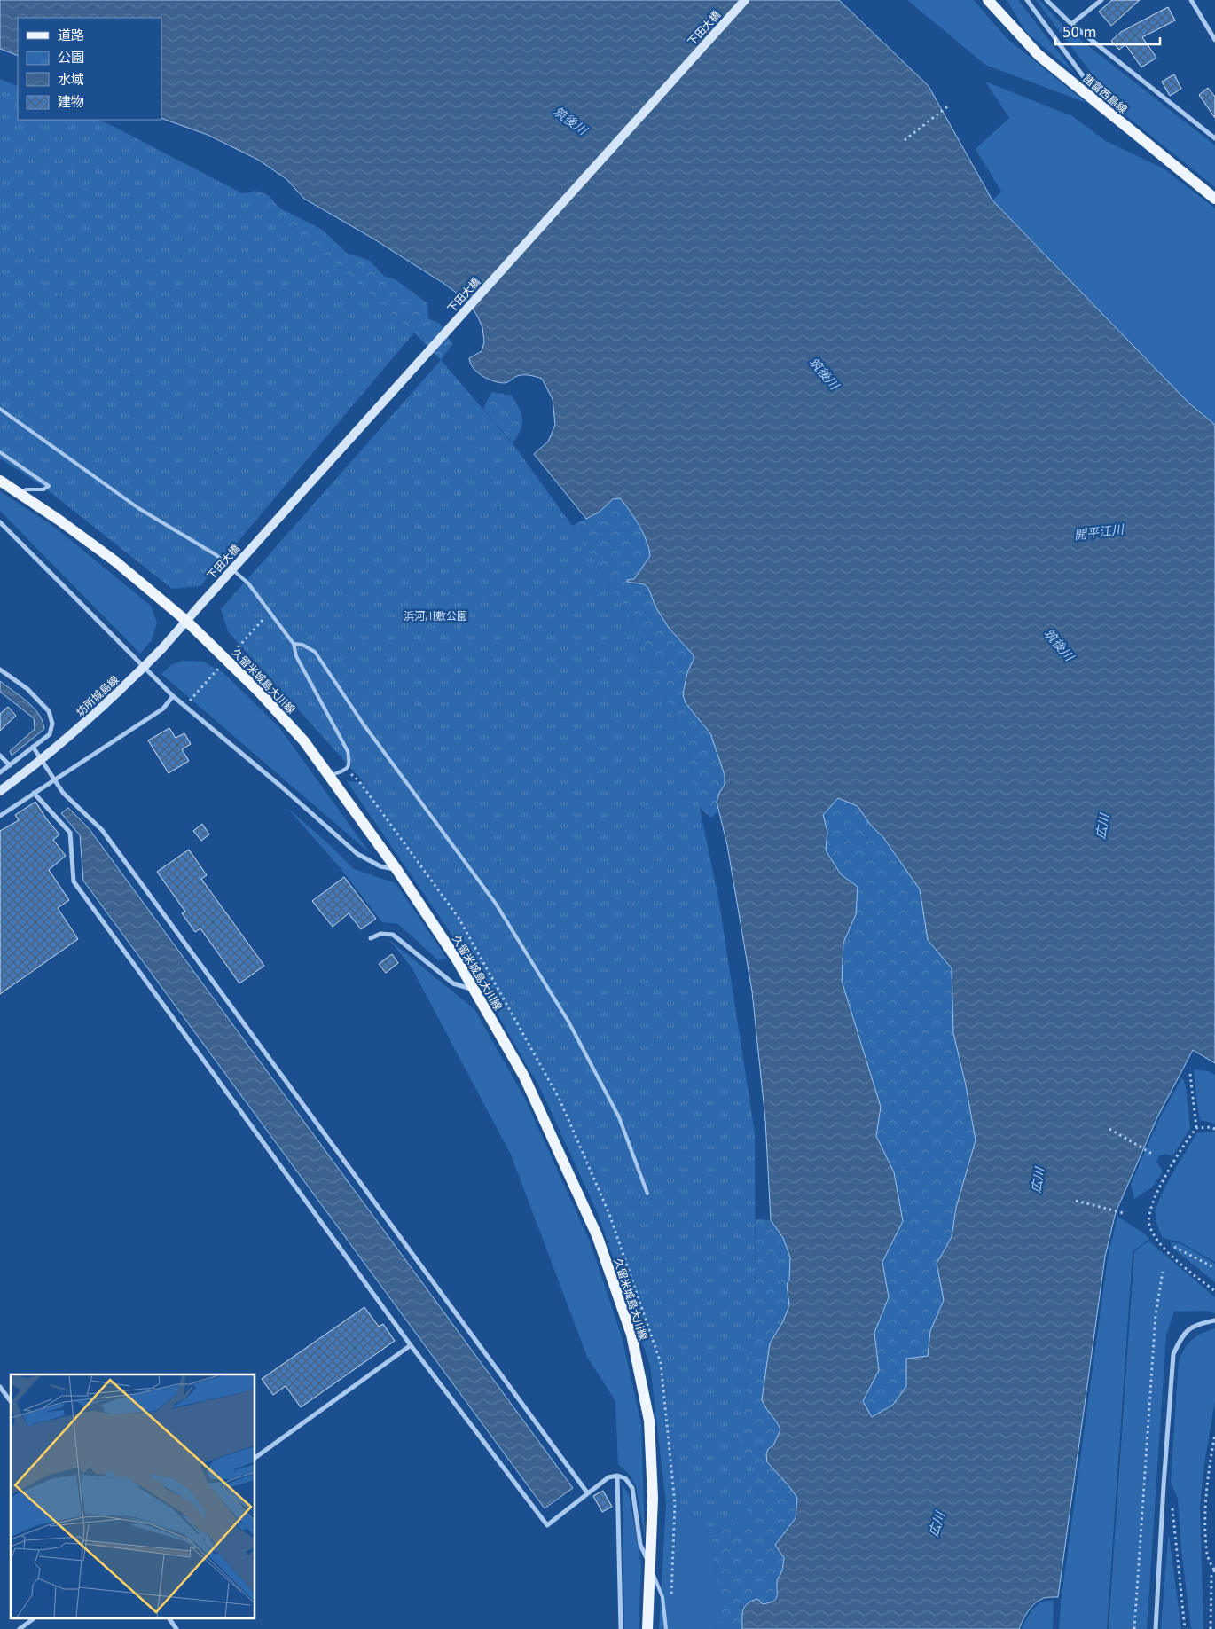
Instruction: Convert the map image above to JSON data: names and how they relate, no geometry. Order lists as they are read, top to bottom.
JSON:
{
  "streets": {
    "main road": [
      "下田大橋",
      "諸富西島線",
      "久留米城島大川線",
      "坊所城島線"
    ]
  },
  "crossings": [
    ["下田大橋", "坊所城島線"],
    ["久留米城島大川線", "坊所城島線"]
  ],
  "water": ["筑後川", "開平江川", "広川"],
  "parks": ["浜河川敷公園"],
  "legend": [
    "道路",
    "公園",
    "水域",
    "建物"
  ],
  "scale_bar": "50 m"
}
